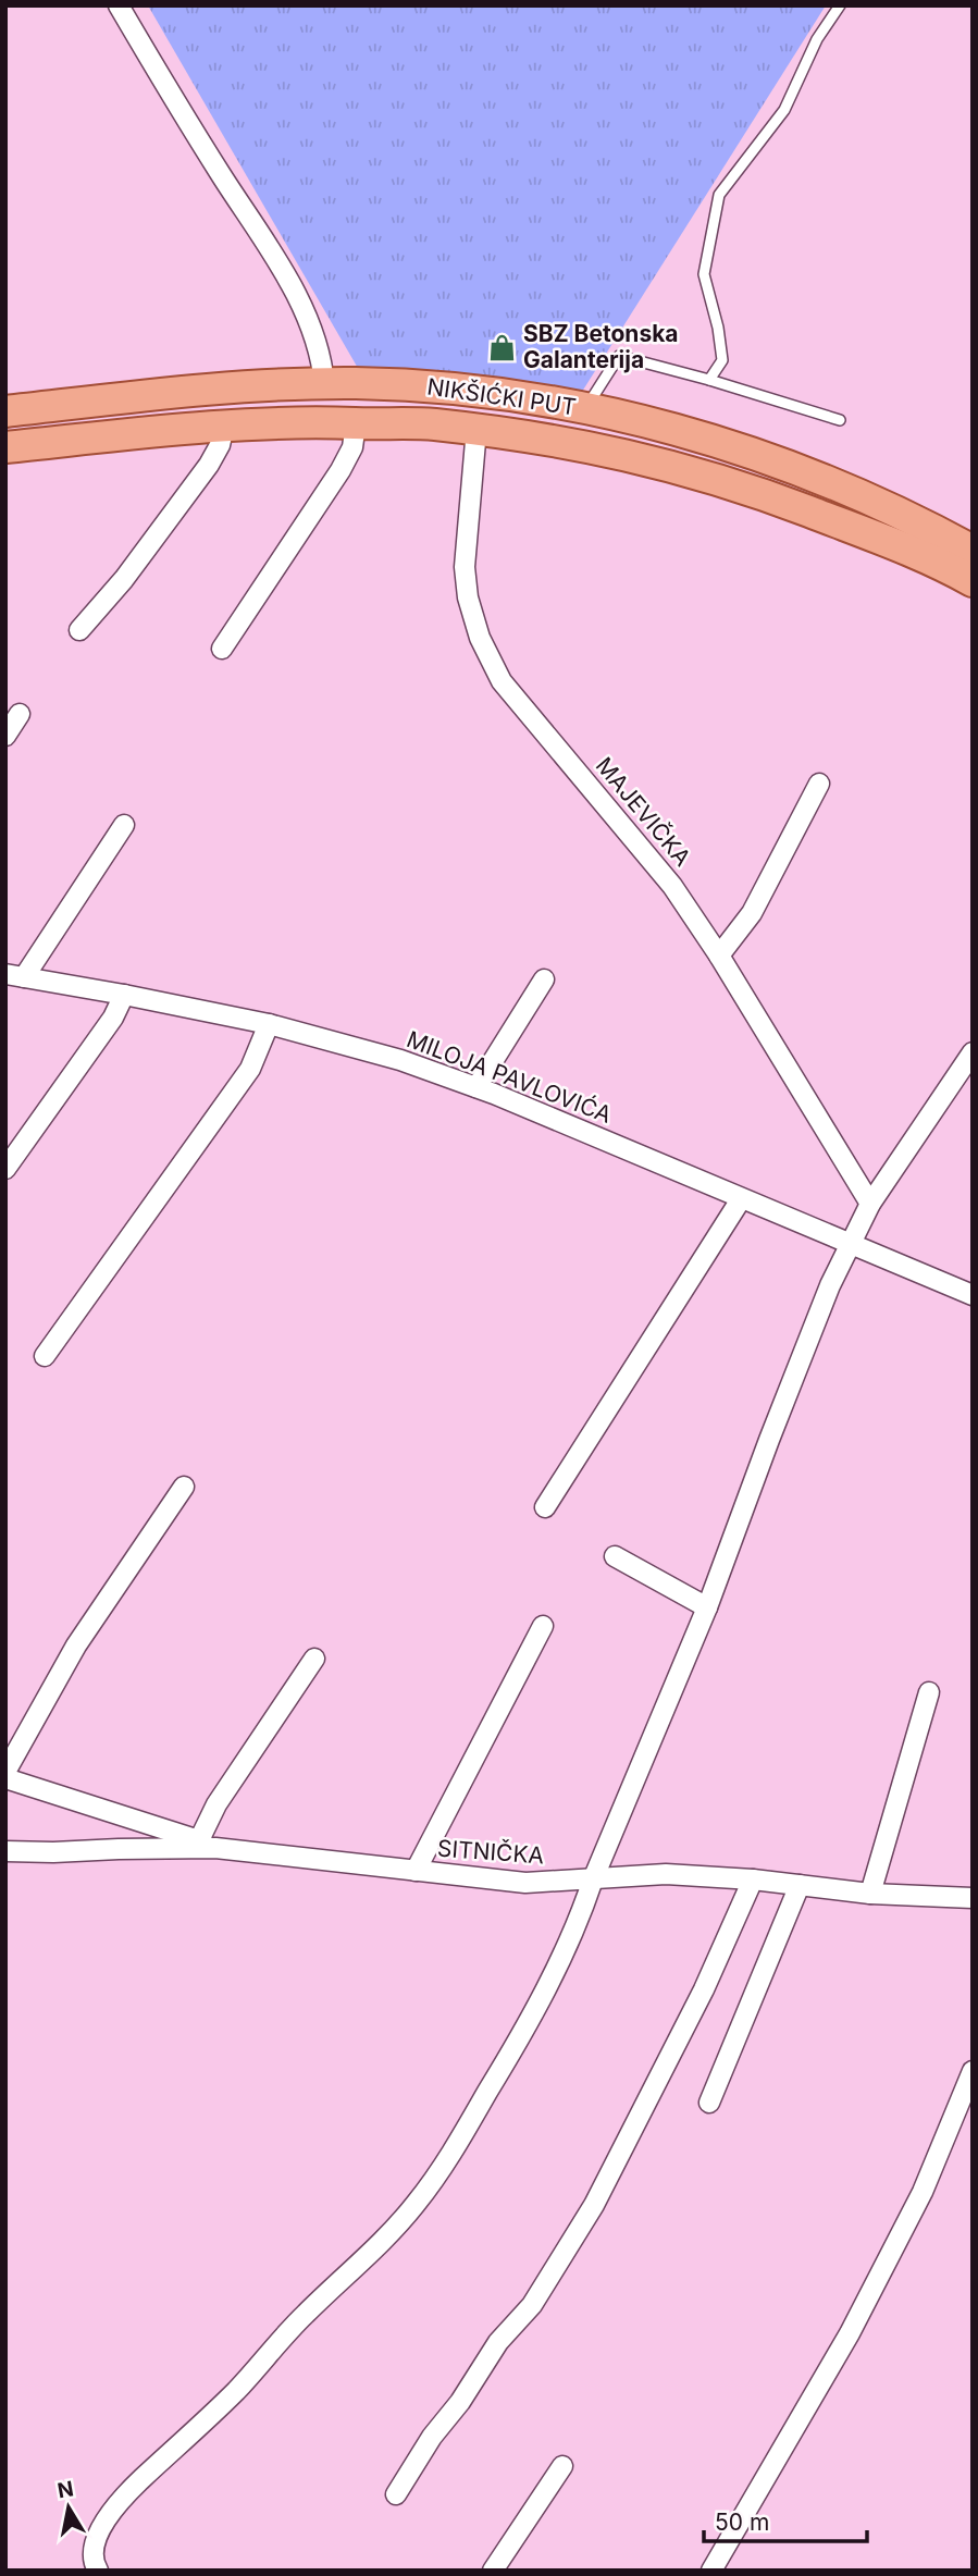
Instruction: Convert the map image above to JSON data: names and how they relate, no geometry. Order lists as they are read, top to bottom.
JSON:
{
  "streets": {
    "main road": ["NIKŠIĆKI PUT"],
    "street": ["MAJEVIČKA", "MILOJA PAVLOVIĆA", "SITNIČKA"]
  },
  "places": {
    "shop": ["SBZ Betonska Galanterija"]
  },
  "scale_bar": "50 m",
  "north": "top"
}
